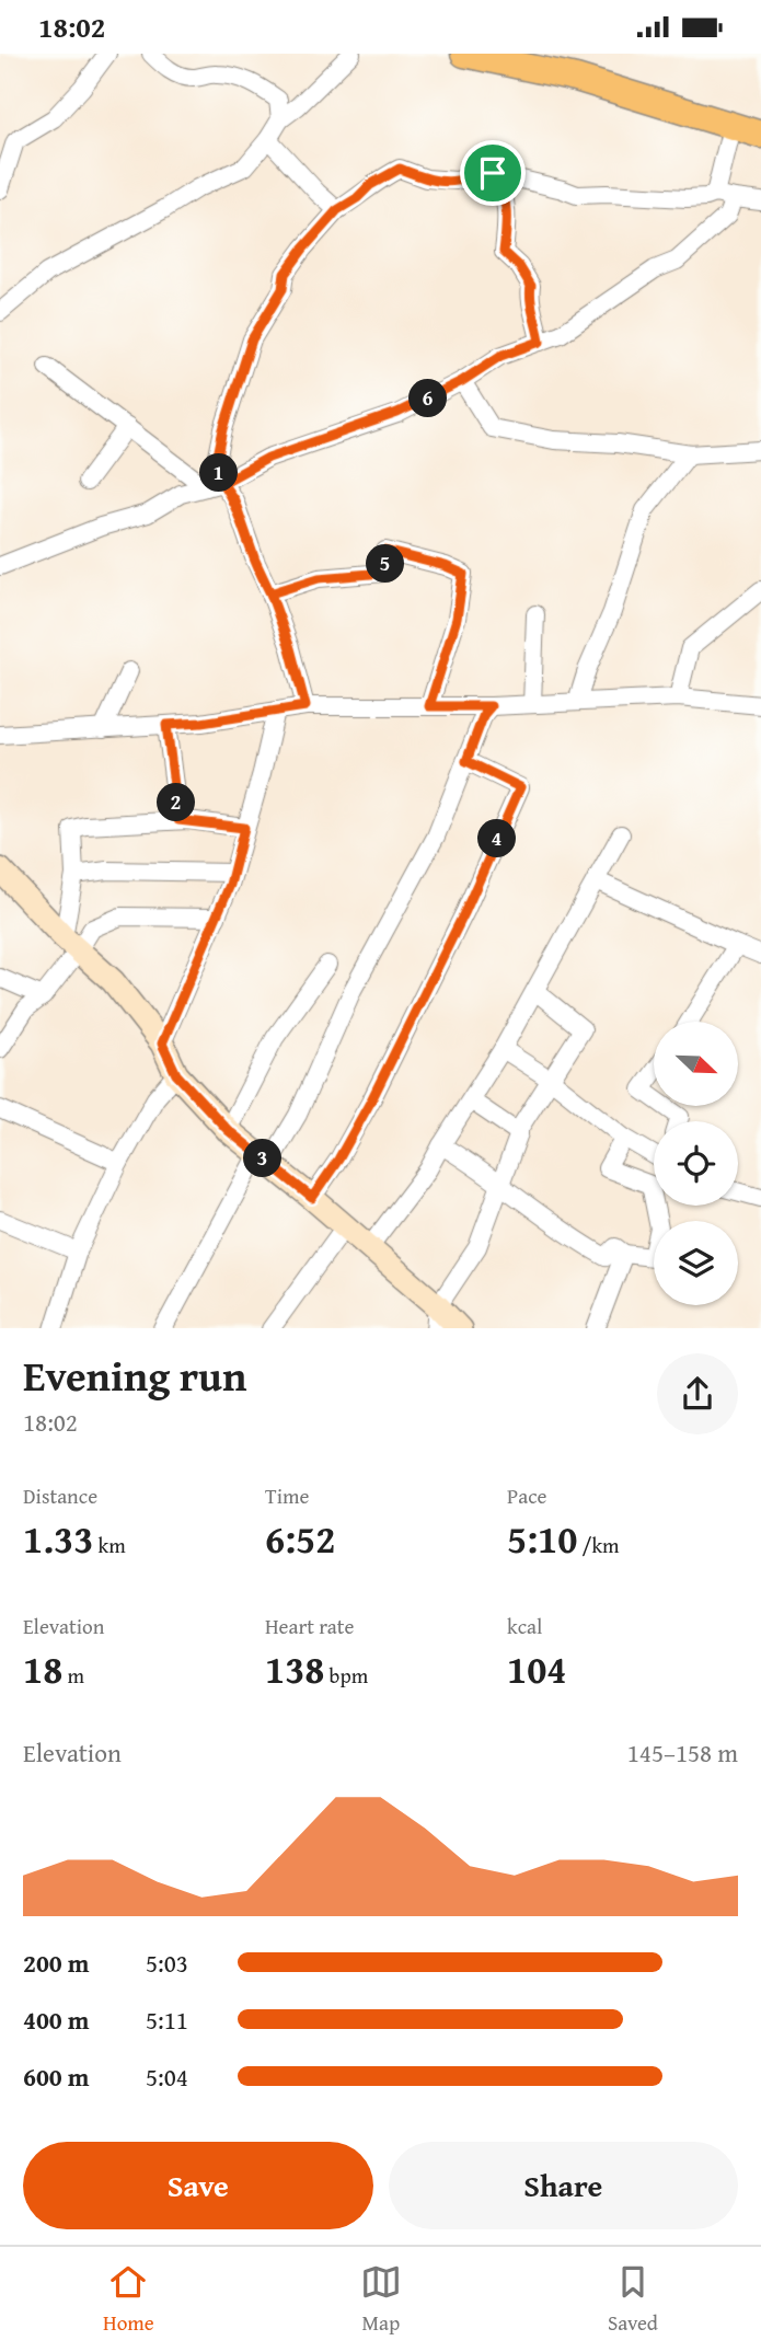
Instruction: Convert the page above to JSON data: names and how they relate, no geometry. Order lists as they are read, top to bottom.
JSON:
{
  "north": "bottom right",
  "page": {
    "status": "18:02",
    "pins": [
      "6",
      "1",
      "5",
      "2",
      "4",
      "3"
    ],
    "heading": ["Evening run", "18:02"],
    "stats": [
      ["Distance", "1.33 km"],
      ["Time", "6:52"],
      ["Pace", "5:10 /km"],
      ["Elevation", "18 m"],
      ["Heart rate", "138 bpm"],
      ["kcal", "104"]
    ],
    "chart": ["Elevation", "145–158 m"],
    "list": [
      {
        "name": "200 m",
        "note": "5:03"
      },
      {
        "name": "400 m",
        "note": "5:11"
      },
      {
        "name": "600 m",
        "note": "5:04"
      }
    ],
    "buttons": ["Save", "Share"],
    "tabs": ["Home", "Map", "Saved"]
  }
}
